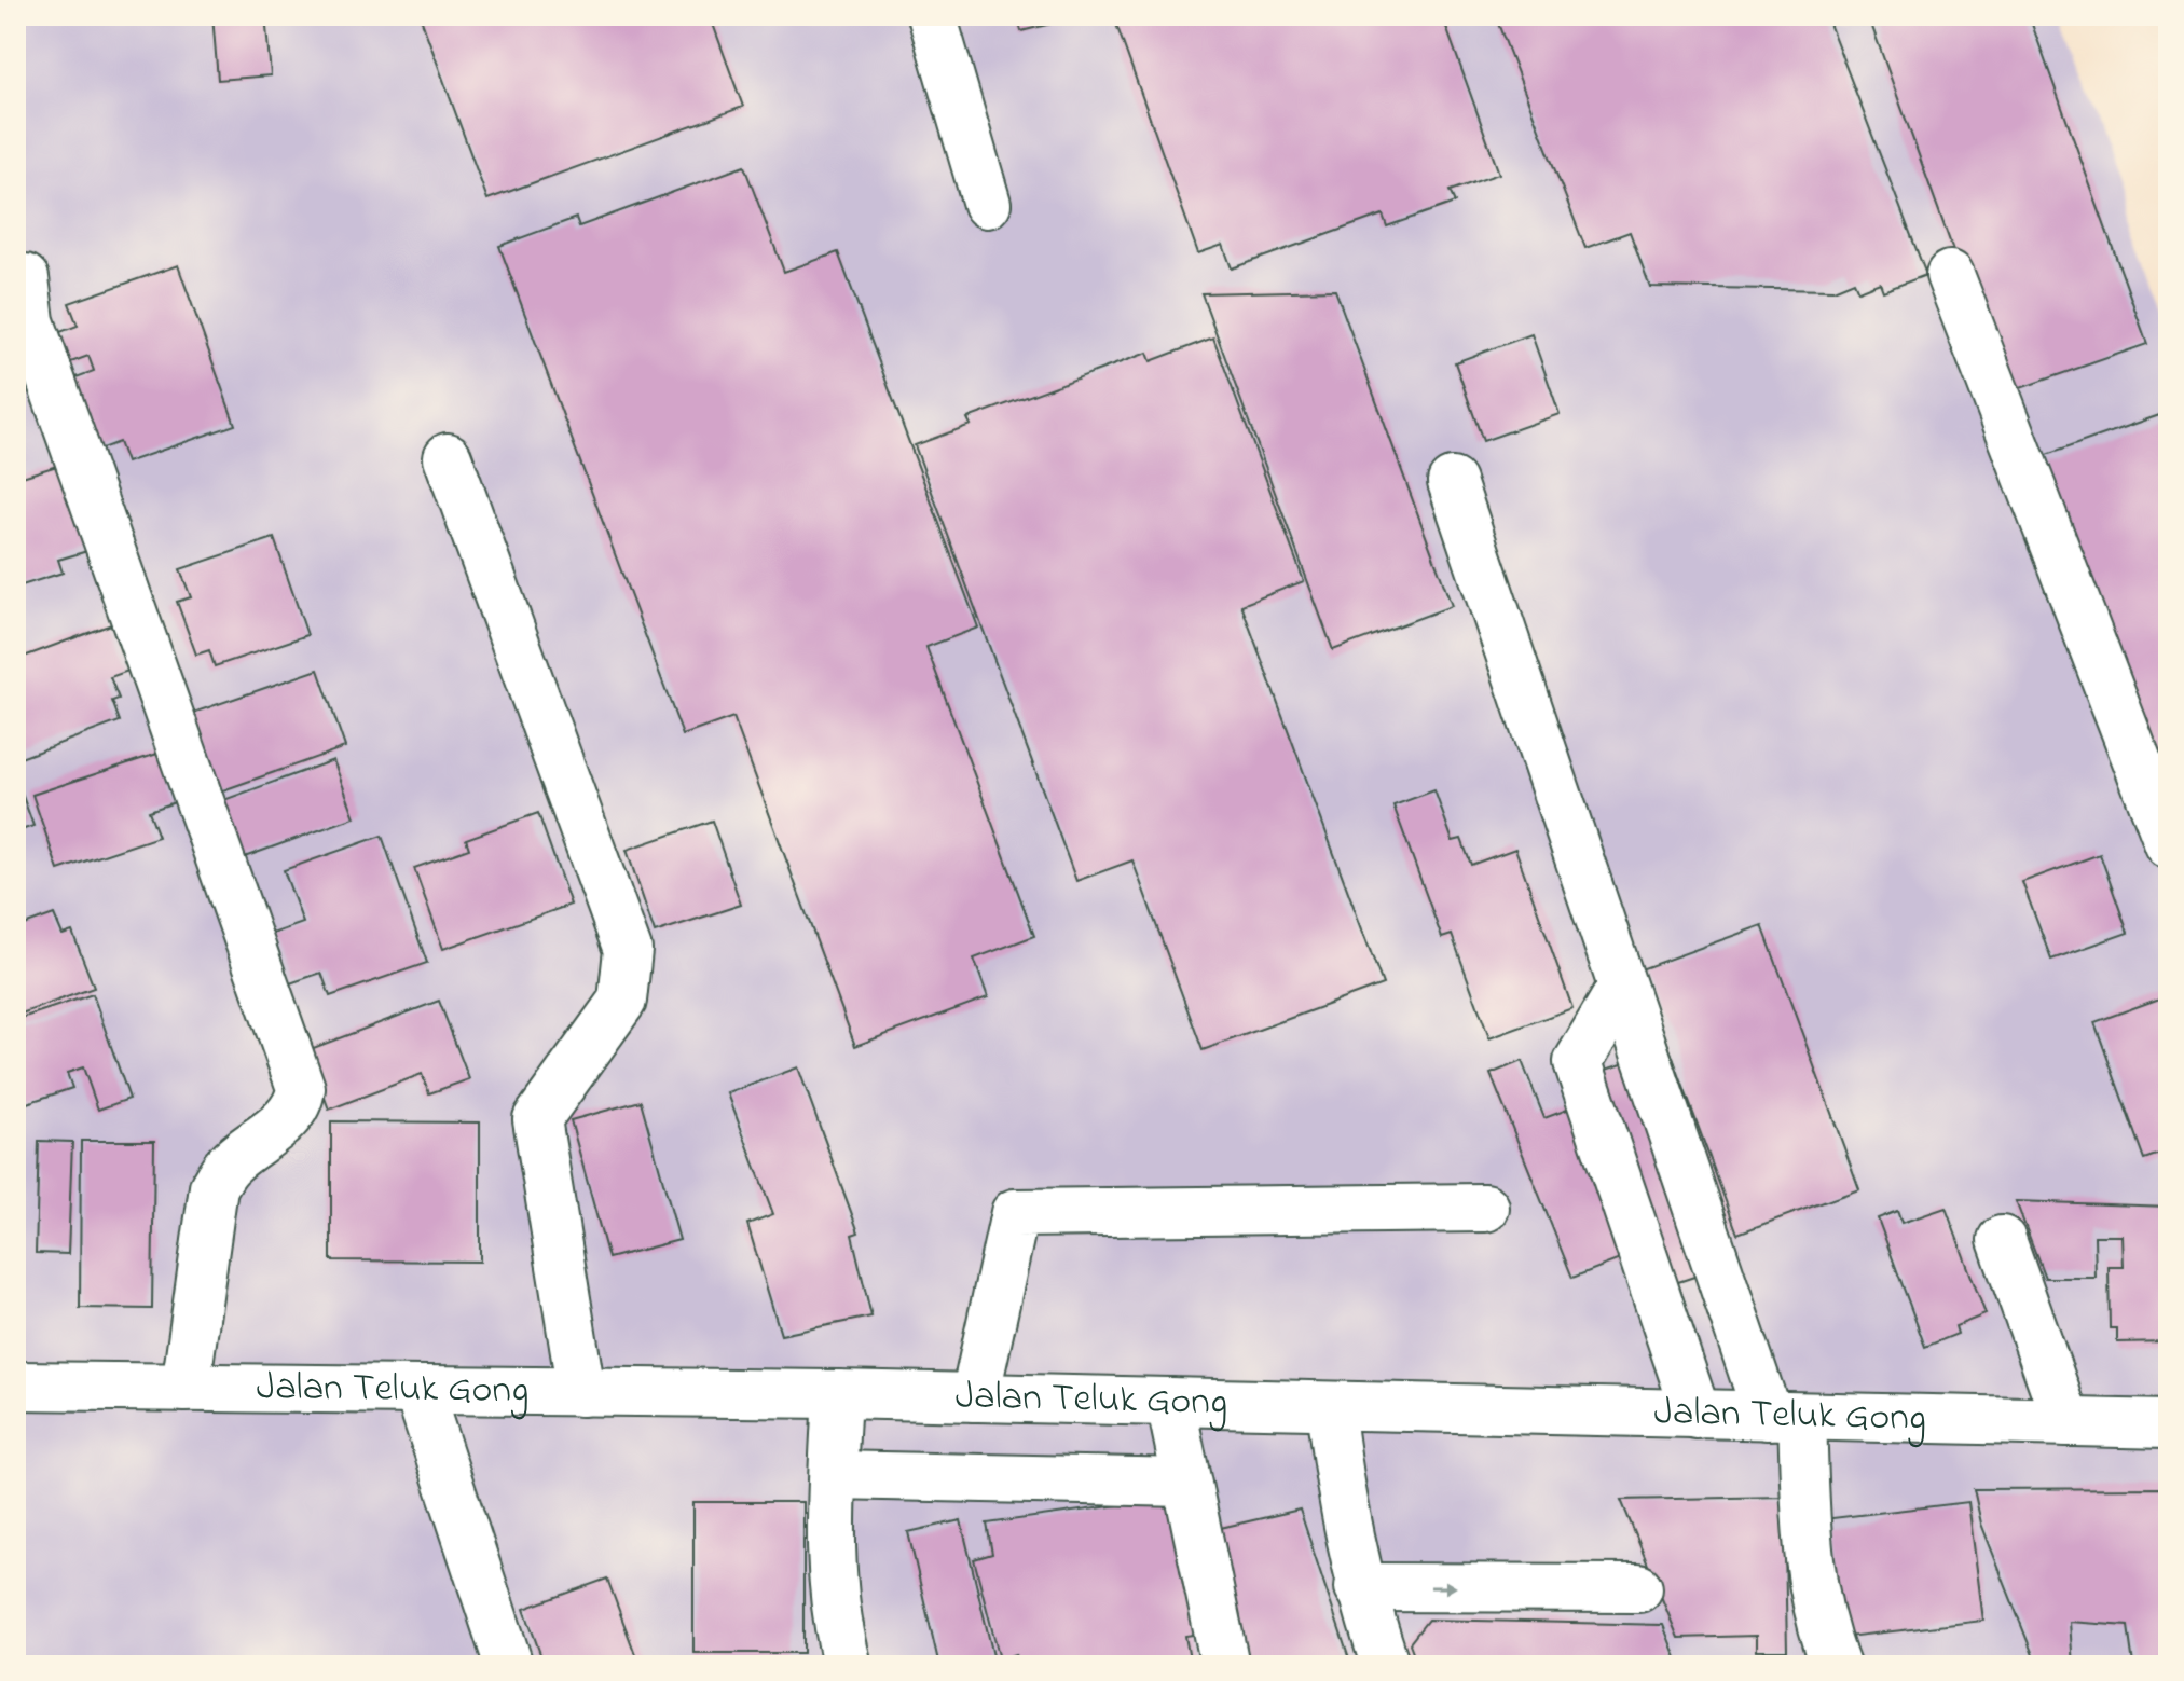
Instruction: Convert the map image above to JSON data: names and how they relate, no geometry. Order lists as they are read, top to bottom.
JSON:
{
  "streets": {
    "street": ["Jalan Teluk Gong"]
  }
}
